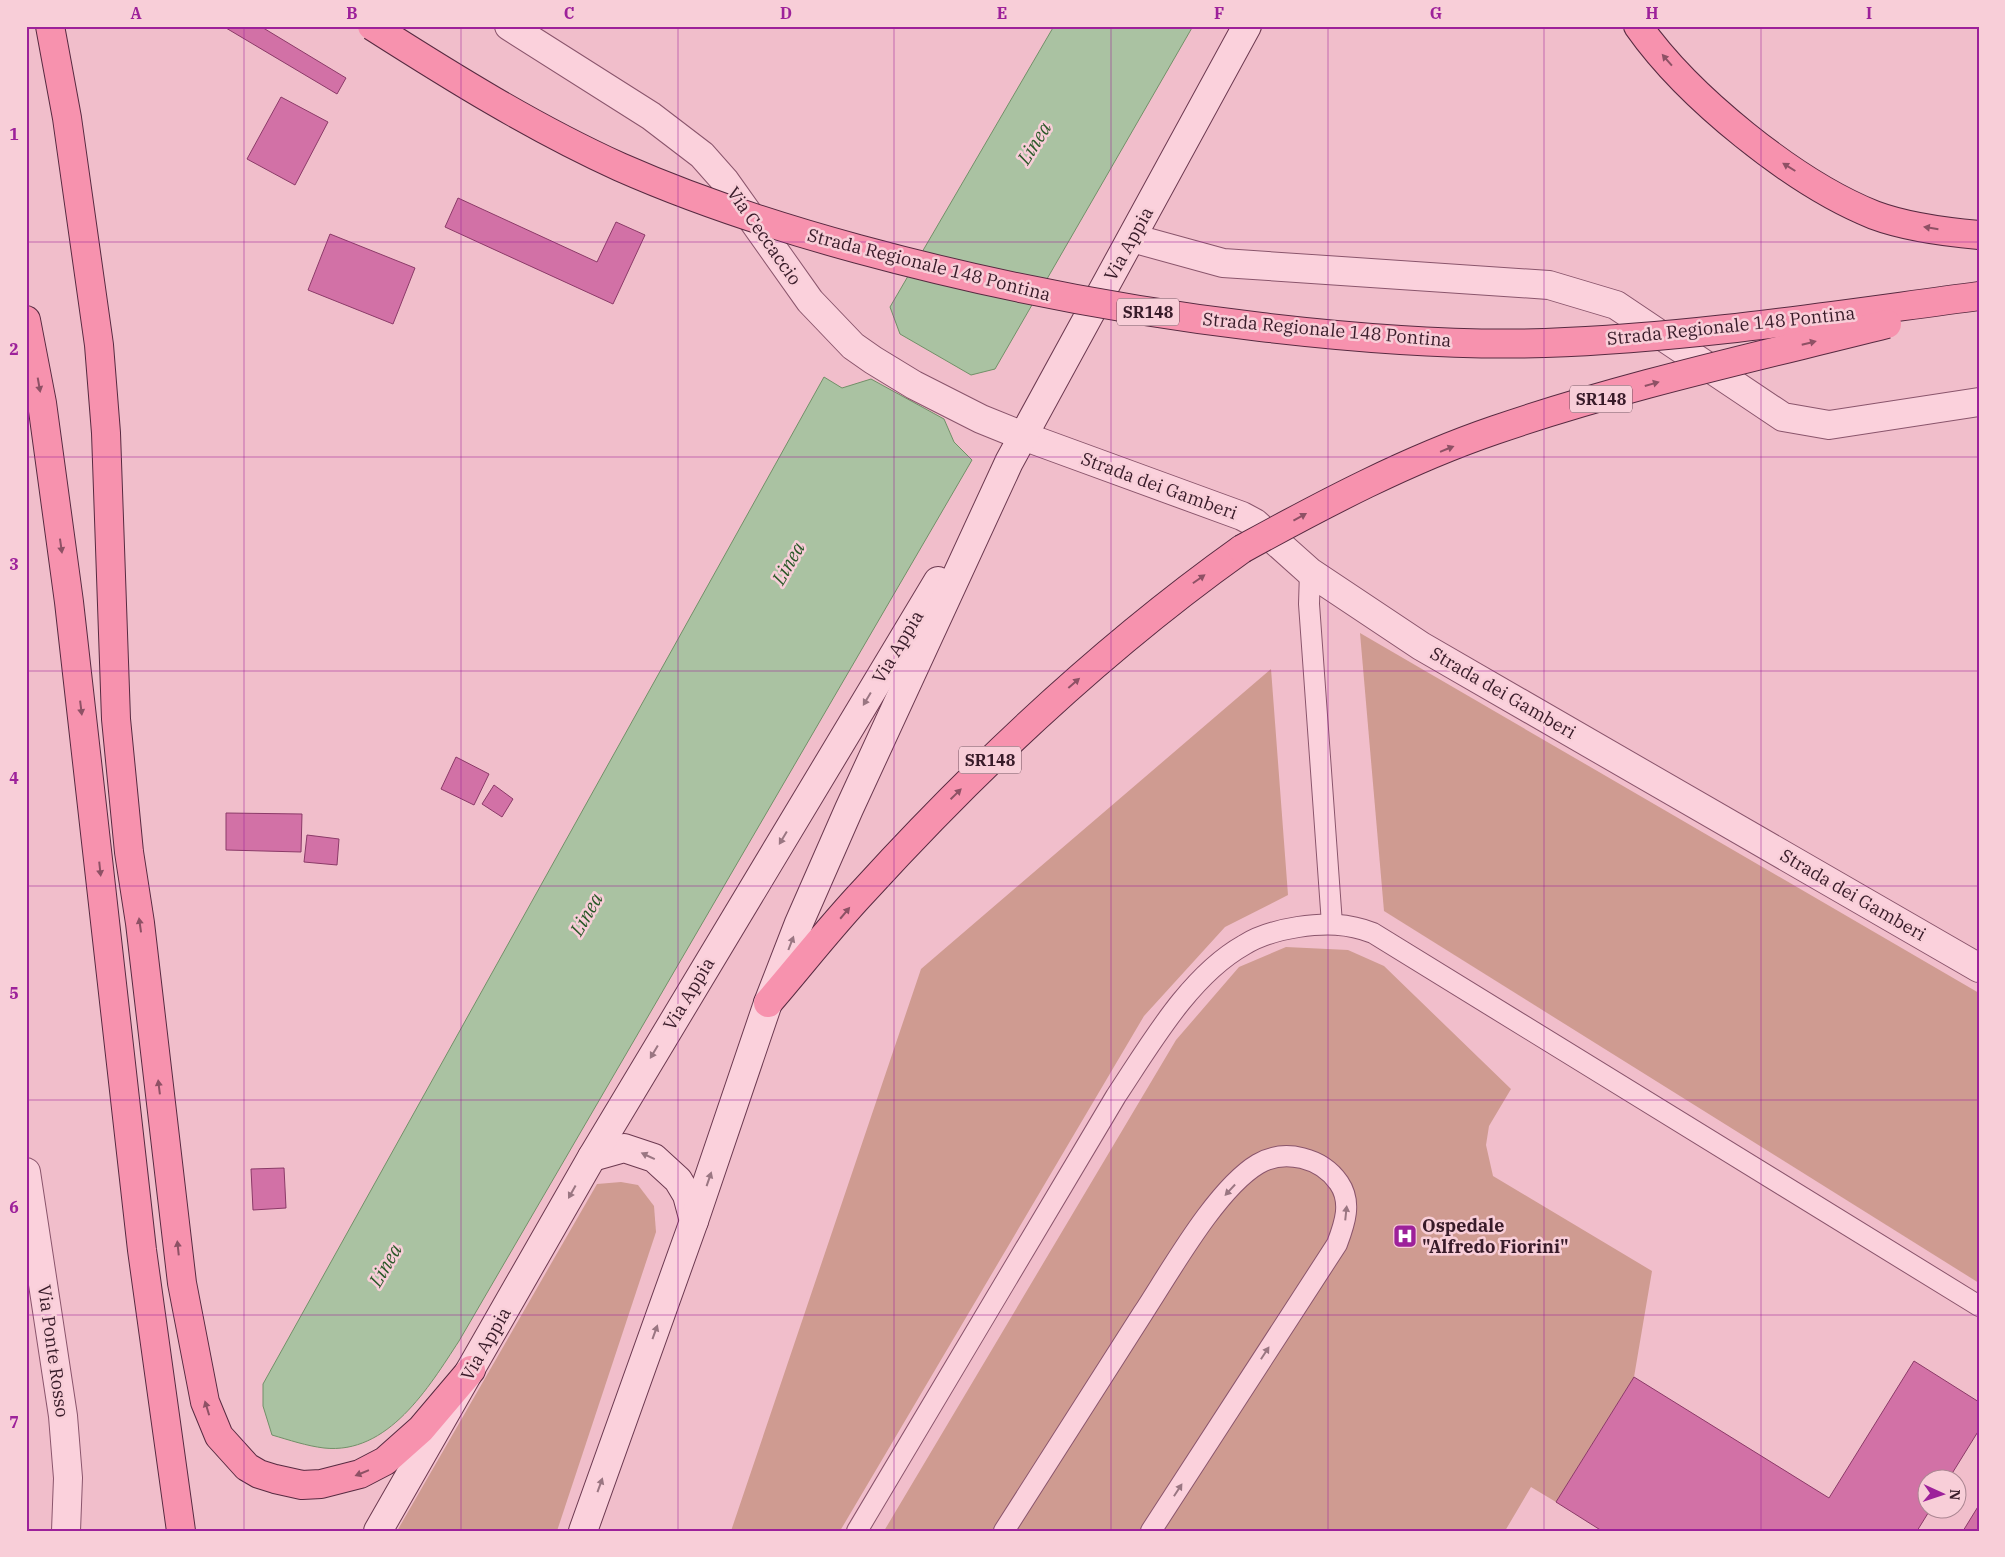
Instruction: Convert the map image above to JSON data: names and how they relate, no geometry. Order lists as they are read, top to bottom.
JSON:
{
  "streets": {
    "main road": [
      "Via Ceccaccio",
      "Via Appia",
      "Strada Regionale 148 Pontina",
      "SR148",
      "Strada dei Gamberi",
      "Via Ponte Rosso"
    ]
  },
  "crossings": [
    ["Via Ceccaccio", "Via Appia"],
    ["Via Ceccaccio", "Strada dei Gamberi"],
    ["Via Appia", "SR148"],
    ["Via Appia", "Strada dei Gamberi"]
  ],
  "water": ["Linea"],
  "places": {
    "hospital": ["Ospedale \"Alfredo Fiorini\""]
  },
  "north": "right",
  "grid": {
    "columns": [
      "A",
      "B",
      "C",
      "D",
      "E",
      "F",
      "G",
      "H",
      "I"
    ],
    "rows": [
      "1",
      "2",
      "3",
      "4",
      "5",
      "6",
      "7"
    ]
  }
}
